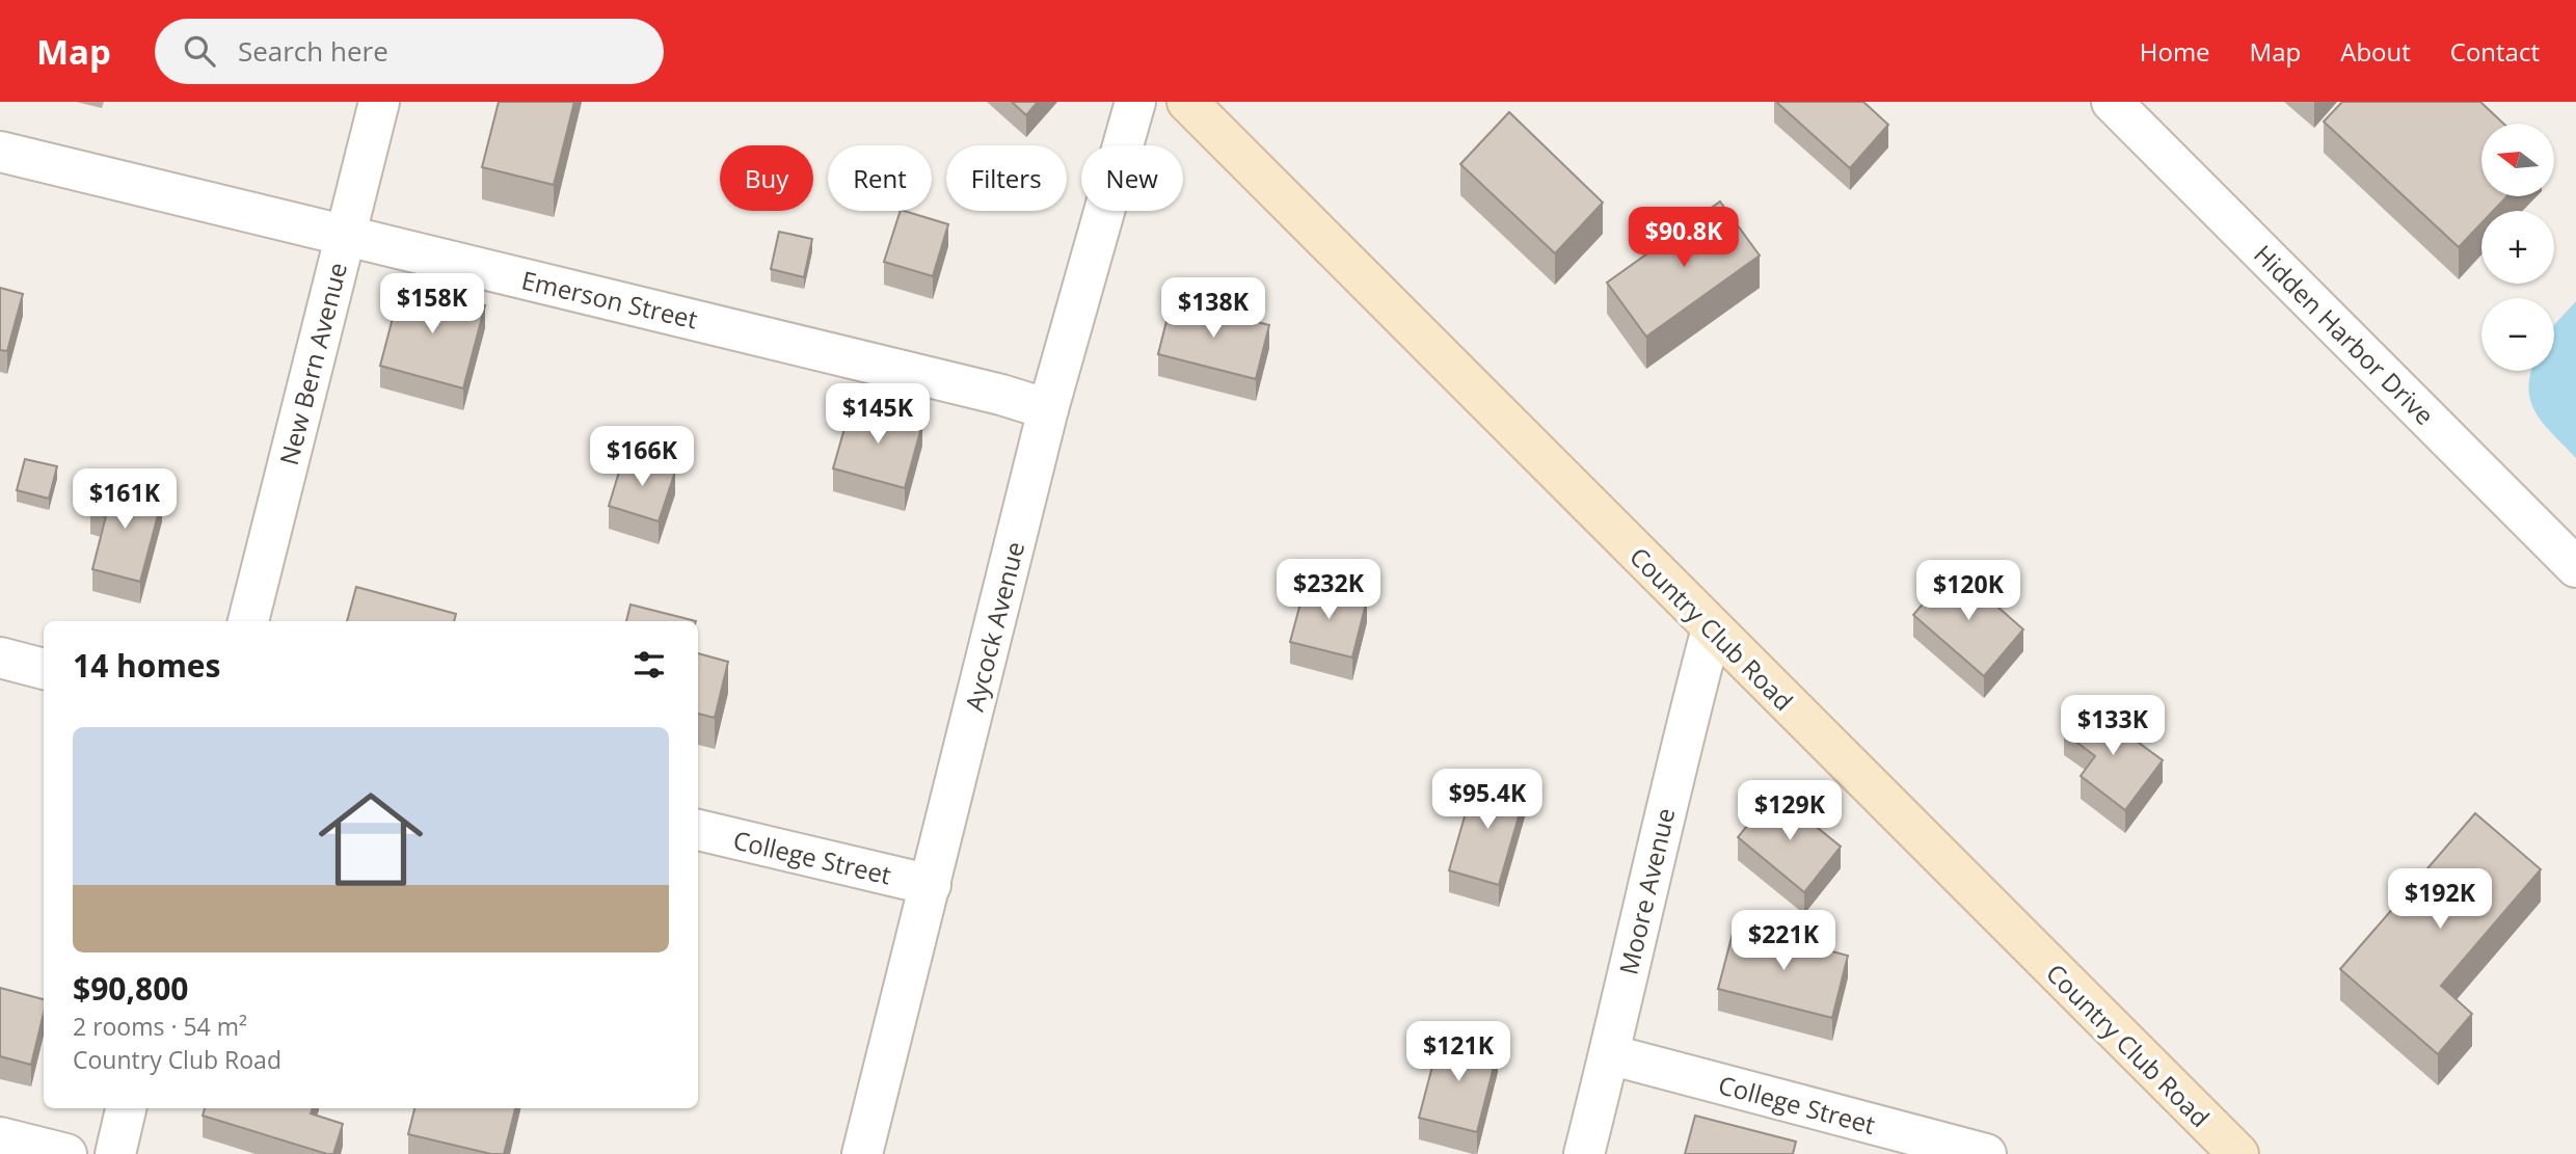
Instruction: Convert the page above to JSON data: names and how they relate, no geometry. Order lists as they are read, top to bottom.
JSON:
{
  "streets": {
    "street": [
      "Emerson Street",
      "Hidden Harbor Drive",
      "New Bern Avenue",
      "Aycock Avenue",
      "Country Club Road",
      "College Street",
      "Moore Avenue"
    ]
  },
  "crossings": [
    ["Emerson Street", "New Bern Avenue"],
    ["Emerson Street", "Aycock Avenue"],
    ["Aycock Avenue", "College Street"],
    ["Country Club Road", "Moore Avenue"],
    ["College Street", "Moore Avenue"]
  ],
  "north": "left",
  "page": {
    "header": "Map",
    "search": "Search here",
    "nav": [
      "Home",
      "Map",
      "About",
      "Contact"
    ],
    "map_buttons": ["+", "−"],
    "chip": [
      "Buy",
      "Rent",
      "Filters",
      "New"
    ],
    "price": [
      "$90.8K",
      "$158K",
      "$138K",
      "$145K",
      "$166K",
      "$161K",
      "$232K",
      "$120K",
      "$133K",
      "$95.4K",
      "$129K",
      "$192K",
      "$221K",
      "$121K"
    ],
    "heading": "14 homes",
    "list": [
      {
        "name": "$90,800",
        "note": "2 rooms · 54 m² · Country Club Road"
      }
    ]
  }
}
